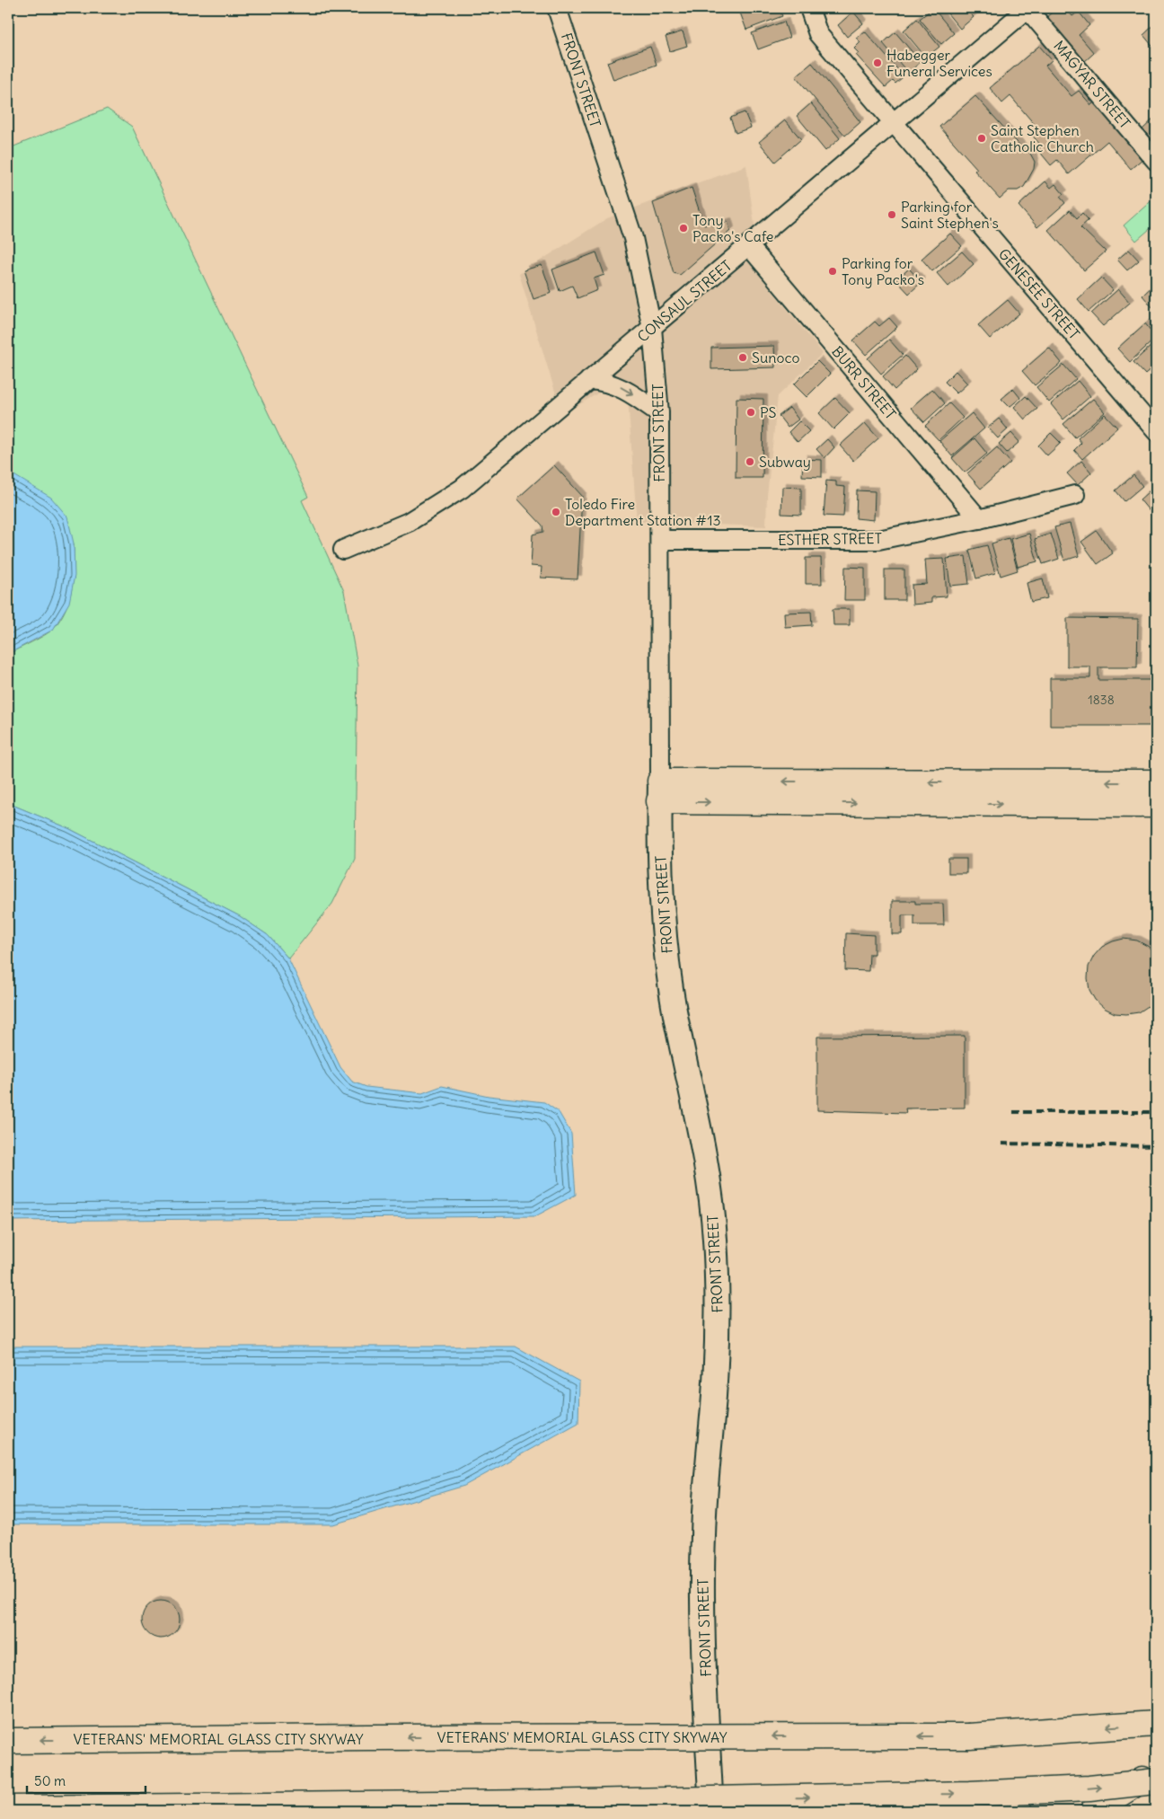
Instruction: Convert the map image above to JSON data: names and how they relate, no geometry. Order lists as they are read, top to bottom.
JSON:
{
  "streets": {
    "highway": ["VETERANS' MEMORIAL GLASS CITY SKYWAY"],
    "main road": ["FRONT STREET"],
    "street": [
      "MAGYAR STREET",
      "GENESEE STREET",
      "CONSAUL STREET",
      "BURR STREET",
      "ESTHER STREET"
    ]
  },
  "crossings": [
    ["FRONT STREET", "CONSAUL STREET"],
    ["FRONT STREET", "ESTHER STREET"],
    ["MAGYAR STREET", "CONSAUL STREET"],
    ["GENESEE STREET", "CONSAUL STREET"],
    ["CONSAUL STREET", "BURR STREET"],
    ["BURR STREET", "ESTHER STREET"]
  ],
  "places": [
    "Habegger Funeral Services",
    "Saint Stephen Catholic Church",
    "Parking for Saint Stephen's",
    "Tony Packo's Cafe",
    "Parking for Tony Packo's",
    "Sunoco",
    "PS",
    "Subway",
    "Toledo Fire Department Station #13"
  ],
  "house_numbers": ["1838"],
  "scale_bar": "50 m"
}
